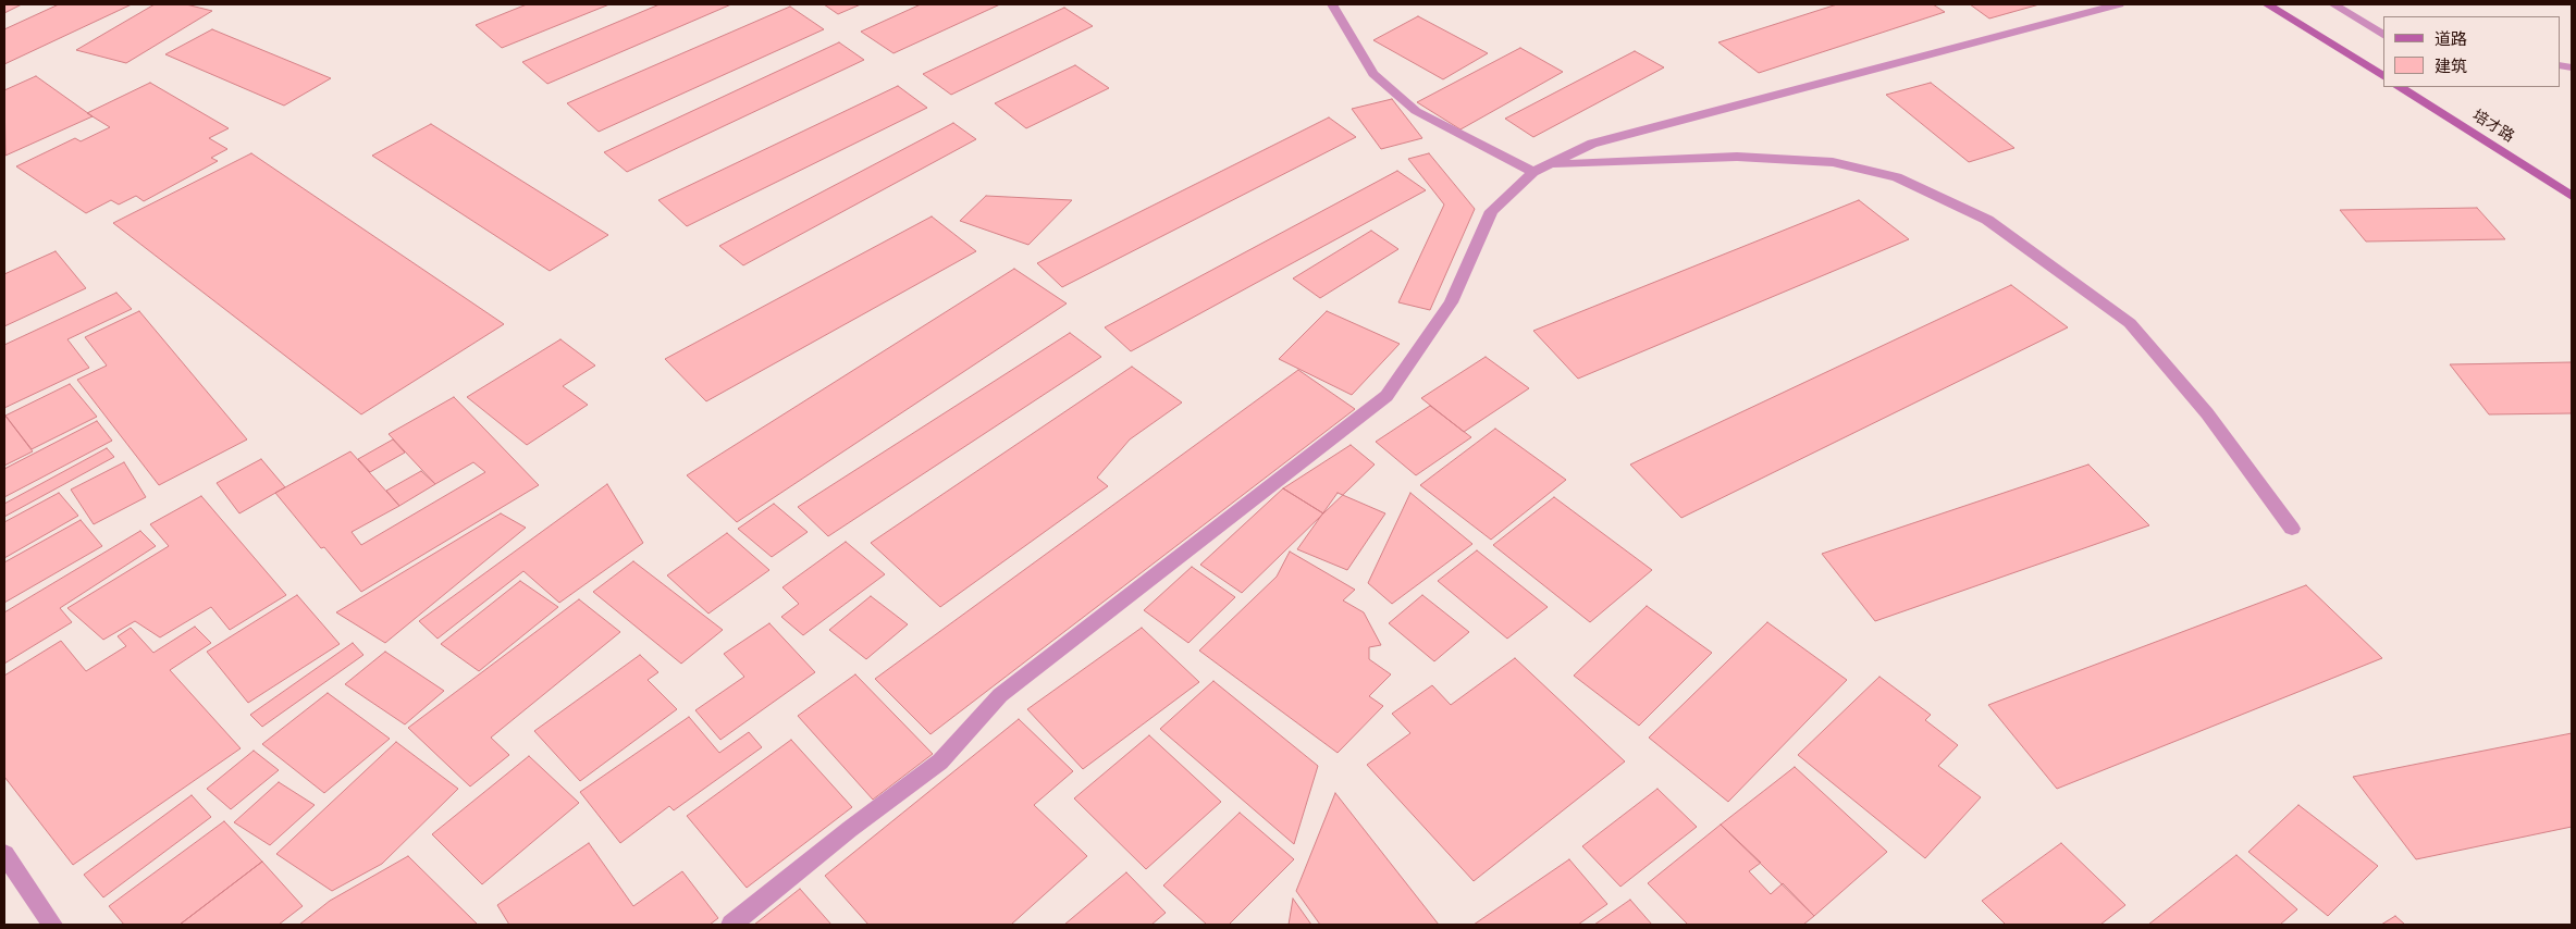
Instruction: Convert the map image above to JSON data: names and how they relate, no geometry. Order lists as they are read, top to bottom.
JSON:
{
  "streets": {
    "street": ["培才路"]
  },
  "legend": ["道路", "建筑"]
}
